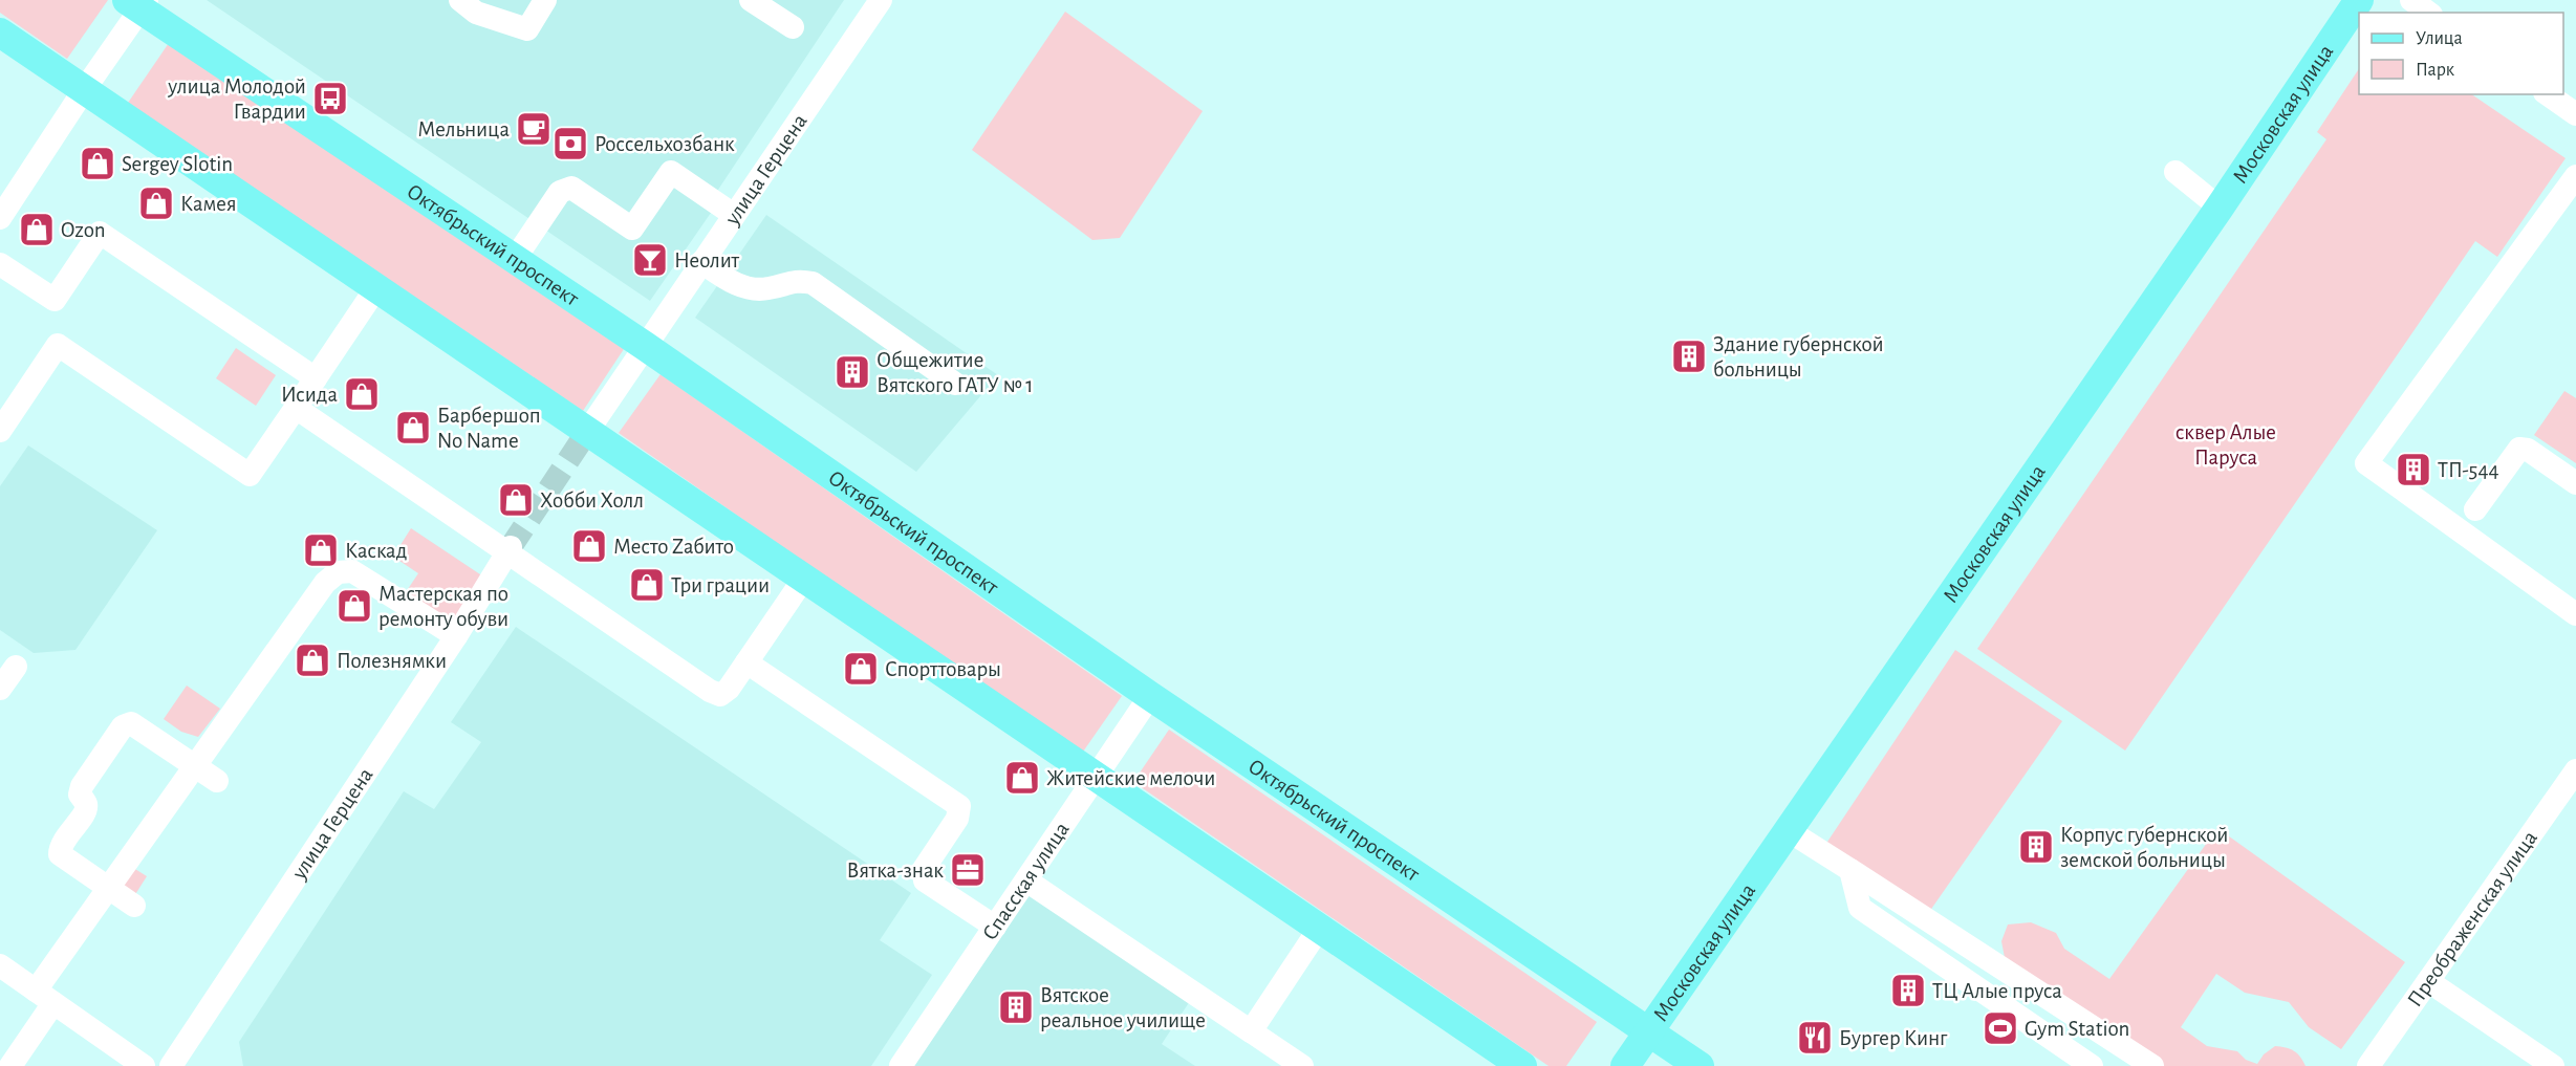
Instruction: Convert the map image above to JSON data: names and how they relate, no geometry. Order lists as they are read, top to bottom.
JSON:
{
  "streets": {
    "main road": ["Московская улица", "Октябрьский проспект"],
    "street": ["улица Герцена", "Спасская улица", "Преображенская улица"]
  },
  "crossings": [
    ["Московская улица", "Октябрьский проспект"],
    ["улица Герцена", "Октябрьский проспект"],
    ["Октябрьский проспект", "Спасская улица"]
  ],
  "parks": ["сквер Алые Паруса"],
  "places": {
    "bus stop": ["улица Молодой Гвардии"],
    "cafe": ["Мельница"],
    "bank": ["Россельхозбанк"],
    "shop": [
      "Sergey Slotin",
      "Камея",
      "Ozon",
      "Исида",
      "Барбершоп No Name",
      "Хобби Холл",
      "Место Zабито",
      "Каскад",
      "Три грации",
      "Мастерская по ремонту обуви",
      "Полезнямки",
      "Спорттовары",
      "Житейские мелочи"
    ],
    "bar": ["Неолит"],
    "building": [
      "Здание губернской больницы",
      "Общежитие Вятского ГАТУ № 1",
      "ТП-544",
      "Корпус губернской земской больницы",
      "ТЦ Алые пруса",
      "Вятское реальное училище"
    ],
    "office": ["Вятка-знак"],
    "sports": ["Gym Station"],
    "restaurant": ["Бургер Кинг"]
  },
  "legend": ["Улица", "Парк"]
}
